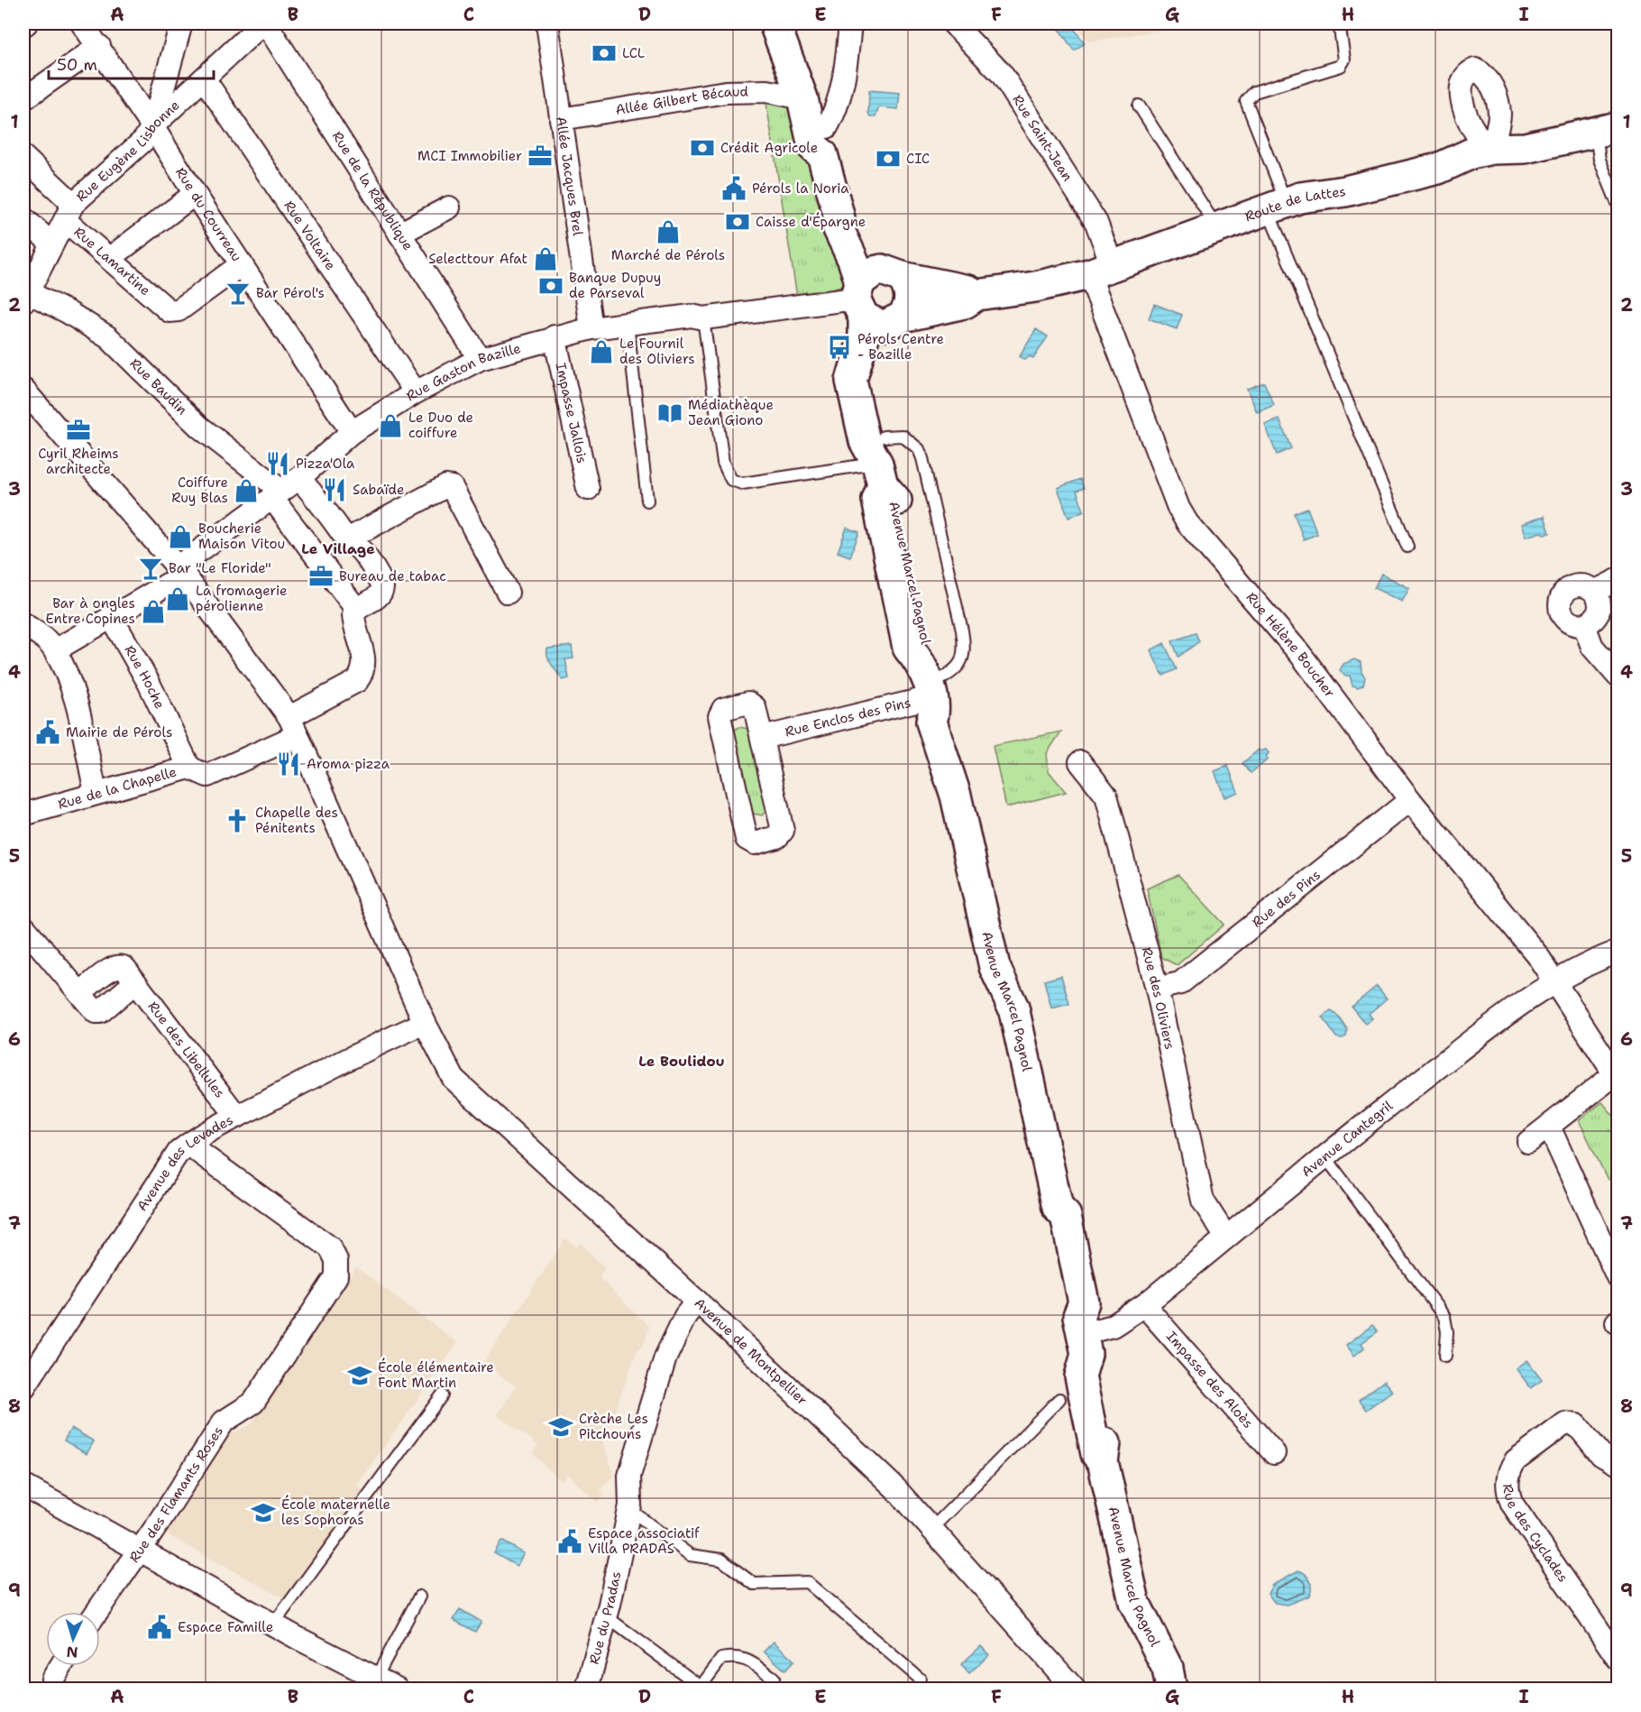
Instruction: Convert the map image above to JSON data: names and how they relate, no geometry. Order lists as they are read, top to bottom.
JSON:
{
  "streets": {
    "main road": ["Route de Lattes", "Avenue Marcel Pagnol"],
    "street": [
      "Allée Gilbert Bécaud",
      "Rue Saint-Jean",
      "Rue Eugène Lisbonne",
      "Allée Jacques Brel",
      "Rue de la République",
      "Rue du Courreau",
      "Rue Voltaire",
      "Rue Lamartine",
      "Rue Gaston Bazille",
      "Rue Baudin",
      "Impasse Jallois",
      "Rue Hélène Boucher",
      "Rue Hoche",
      "Rue Enclos des Pins",
      "Rue de la Chapelle",
      "Rue des Pins",
      "Rue des Oliviers",
      "Rue des Libellules",
      "Avenue Cantegril",
      "Avenue des Levades",
      "Avenue de Montpellier",
      "Impasse des Aloès",
      "Rue des Flamants Roses",
      "Rue des Cyclades",
      "Rue du Pradas"
    ]
  },
  "crossings": [
    ["Allée Gilbert Bécaud", "Allée Jacques Brel"],
    ["Rue Saint-Jean", "Route de Lattes"],
    ["Rue Saint-Jean", "Rue Hélène Boucher"],
    ["Rue Eugène Lisbonne", "Rue de la République"],
    ["Rue Eugène Lisbonne", "Rue du Courreau"],
    ["Rue Eugène Lisbonne", "Rue Voltaire"],
    ["Rue Eugène Lisbonne", "Rue Lamartine"],
    ["Rue Eugène Lisbonne", "Rue Baudin"],
    ["Allée Jacques Brel", "Rue Gaston Bazille"],
    ["Rue de la République", "Rue Gaston Bazille"],
    ["Route de Lattes", "Rue Hélène Boucher"],
    ["Rue du Courreau", "Rue Lamartine"],
    ["Rue du Courreau", "Rue Gaston Bazille"],
    ["Rue Voltaire", "Rue Gaston Bazille"],
    ["Rue Gaston Bazille", "Rue Baudin"],
    ["Rue Gaston Bazille", "Impasse Jallois"],
    ["Rue Gaston Bazille", "Avenue Marcel Pagnol"],
    ["Rue Gaston Bazille", "Rue Hoche"],
    ["Rue Gaston Bazille", "Avenue de Montpellier"],
    ["Rue Baudin", "Rue de la Chapelle"],
    ["Avenue Marcel Pagnol", "Rue Enclos des Pins"],
    ["Avenue Marcel Pagnol", "Avenue Cantegril"],
    ["Rue Hélène Boucher", "Rue des Pins"],
    ["Rue Hélène Boucher", "Avenue Cantegril"],
    ["Rue Hoche", "Rue de la Chapelle"],
    ["Rue de la Chapelle", "Avenue de Montpellier"],
    ["Rue des Pins", "Rue des Oliviers"],
    ["Rue des Oliviers", "Avenue Cantegril"],
    ["Rue des Libellules", "Avenue des Levades"],
    ["Avenue Cantegril", "Impasse des Aloès"],
    ["Avenue des Levades", "Avenue de Montpellier"],
    ["Avenue des Levades", "Rue des Flamants Roses"],
    ["Avenue de Montpellier", "Rue du Pradas"]
  ],
  "districts": ["Le Village", "Le Boulidou"],
  "places": {
    "bank": [
      "LCL",
      "Crédit Agricole",
      "CIC",
      "Caisse d'Épargne",
      "Banque Dupuy de Parseval"
    ],
    "office": ["MCI Immobilier", "Cyril Rheims architecte", "Bureau de tabac"],
    "public building": [
      "Pérols la Noria",
      "Mairie de Pérols",
      "Espace associatif Villa PRADAS",
      "Espace Famille"
    ],
    "shop": [
      "Marché de Pérols",
      "Selecttour Afat",
      "Le Fournil des Oliviers",
      "Le Duo de coiffure",
      "Coiffure Ruy Blas",
      "Boucherie Maison Vitou",
      "La fromagerie pérolienne",
      "Bar à ongles Entre Copines"
    ],
    "bar": ["Bar Pérol's", "Bar \"Le Floride\""],
    "bus stop": ["Pérols Centre - Bazille"],
    "library": ["Médiathèque Jean Giono"],
    "restaurant": ["Pizza'Ola", "Sabaïde", "Aroma pizza"],
    "church": ["Chapelle des Pénitents"],
    "school or university": ["École élémentaire Font Martin", "Crèche Les Pitchouns", "École maternelle les Sophoras"]
  },
  "scale_bar": "50 m",
  "north": "bottom",
  "grid": {
    "columns": [
      "A",
      "B",
      "C",
      "D",
      "E",
      "F",
      "G",
      "H",
      "I"
    ],
    "rows": [
      "1",
      "2",
      "3",
      "4",
      "5",
      "6",
      "7",
      "8",
      "9"
    ]
  }
}
